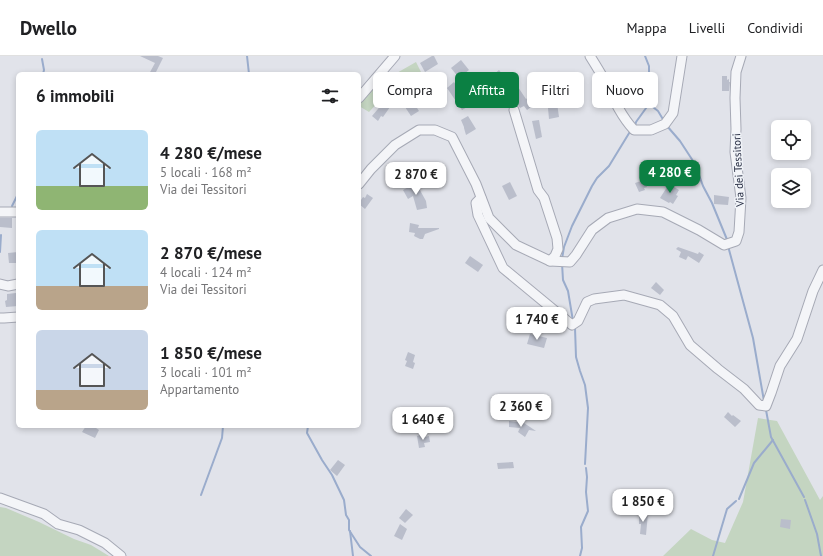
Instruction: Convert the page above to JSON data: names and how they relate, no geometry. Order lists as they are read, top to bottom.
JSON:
{
  "streets": {
    "street": ["Via dei Tessitori"]
  },
  "page": {
    "header": "Dwello",
    "nav": ["Mappa", "Livelli", "Condividi"],
    "chip": [
      "Compra",
      "Affitta",
      "Filtri",
      "Nuovo"
    ],
    "heading": "6 immobili",
    "list": [
      {
        "name": "4 280 €/mese",
        "note": "5 locali · 168 m² · Via dei Tessitori"
      },
      {
        "name": "2 870 €/mese",
        "note": "4 locali · 124 m² · Via dei Tessitori"
      },
      {
        "name": "1 850 €/mese",
        "note": "3 locali · 101 m² · Appartamento"
      }
    ],
    "price": [
      "4 280 €",
      "2 870 €",
      "1 740 €",
      "2 360 €",
      "1 640 €",
      "1 850 €"
    ]
  }
}
